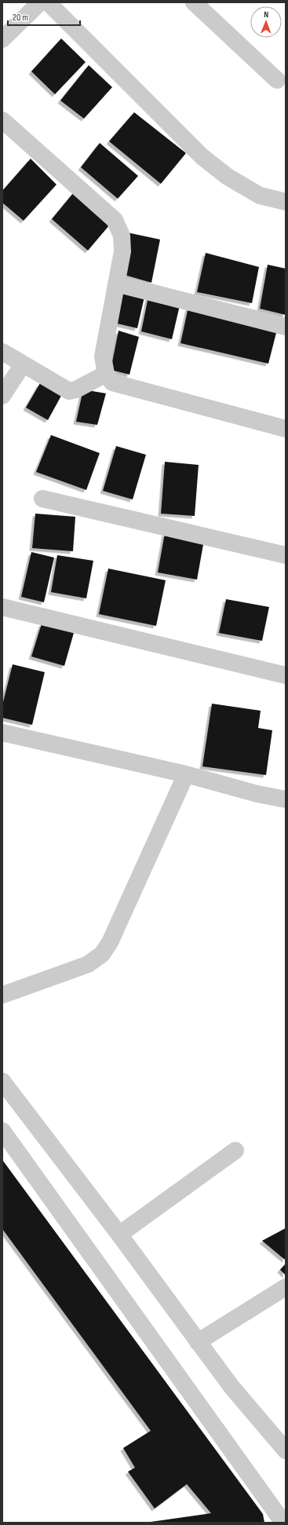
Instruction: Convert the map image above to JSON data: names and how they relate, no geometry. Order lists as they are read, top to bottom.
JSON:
{
  "scale_bar": "20 m",
  "north": "top"
}
